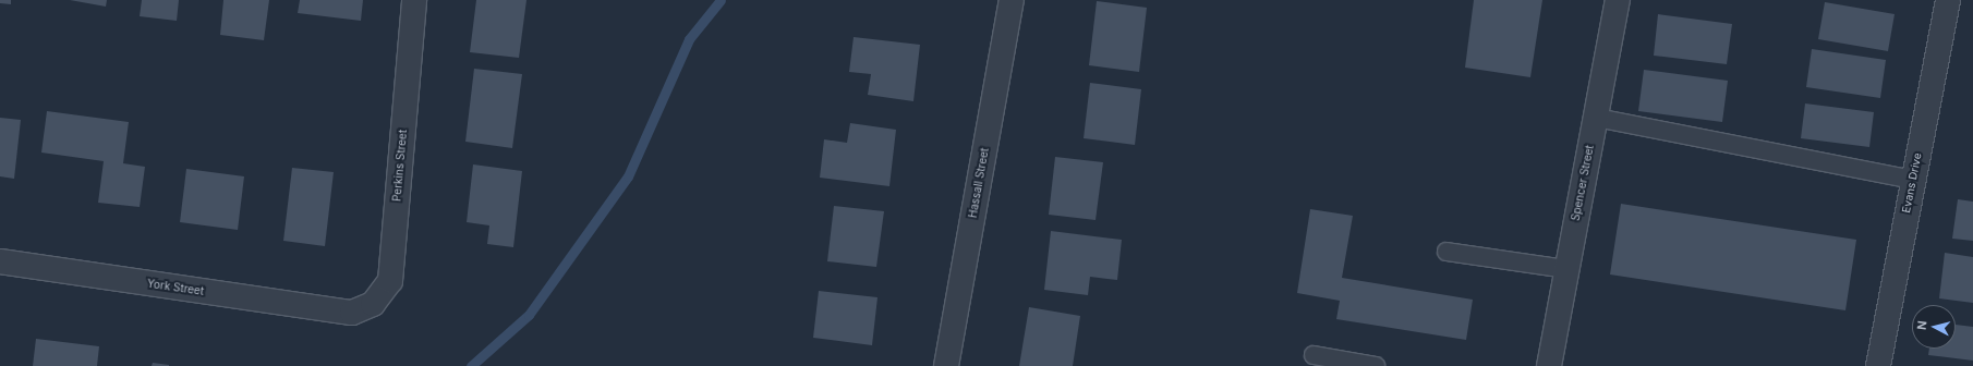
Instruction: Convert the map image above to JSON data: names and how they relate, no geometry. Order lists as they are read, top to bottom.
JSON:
{
  "streets": {
    "street": [
      "Perkins Street",
      "Hassall Street",
      "Spencer Street",
      "Evans Drive",
      "York Street"
    ]
  },
  "crossings": [
    ["Perkins Street", "York Street"]
  ],
  "north": "left"
}
